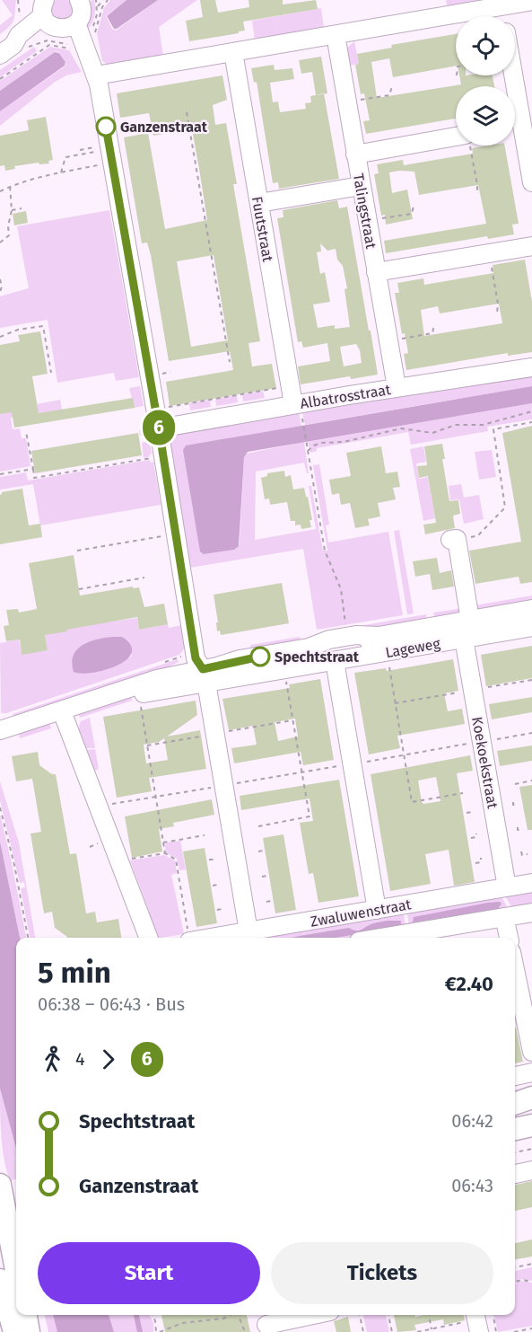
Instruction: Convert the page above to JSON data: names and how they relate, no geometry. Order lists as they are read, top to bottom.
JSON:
{
  "streets": {
    "street": [
      "Talingstraat",
      "Fuutstraat",
      "Albatrosstraat",
      "Lageweg",
      "Koekoekstraat",
      "Zwaluwenstraat"
    ]
  },
  "crossings": [
    ["Talingstraat", "Albatrosstraat"],
    ["Fuutstraat", "Albatrosstraat"],
    ["Lageweg", "Koekoekstraat"],
    ["Koekoekstraat", "Zwaluwenstraat"]
  ],
  "places": ["Ganzenstraat", "Spechtstraat"],
  "lines": ["bus line 6"],
  "page": {
    "on_map": "6",
    "heading": ["5 min", "06:38 – 06:43 · Bus", "€2.40"],
    "legs": ["4", "6"],
    "list": [
      {
        "name": "Spechtstraat",
        "value": "06:42"
      },
      {
        "name": "Ganzenstraat",
        "value": "06:43"
      }
    ],
    "buttons": ["Start", "Tickets"]
  }
}
